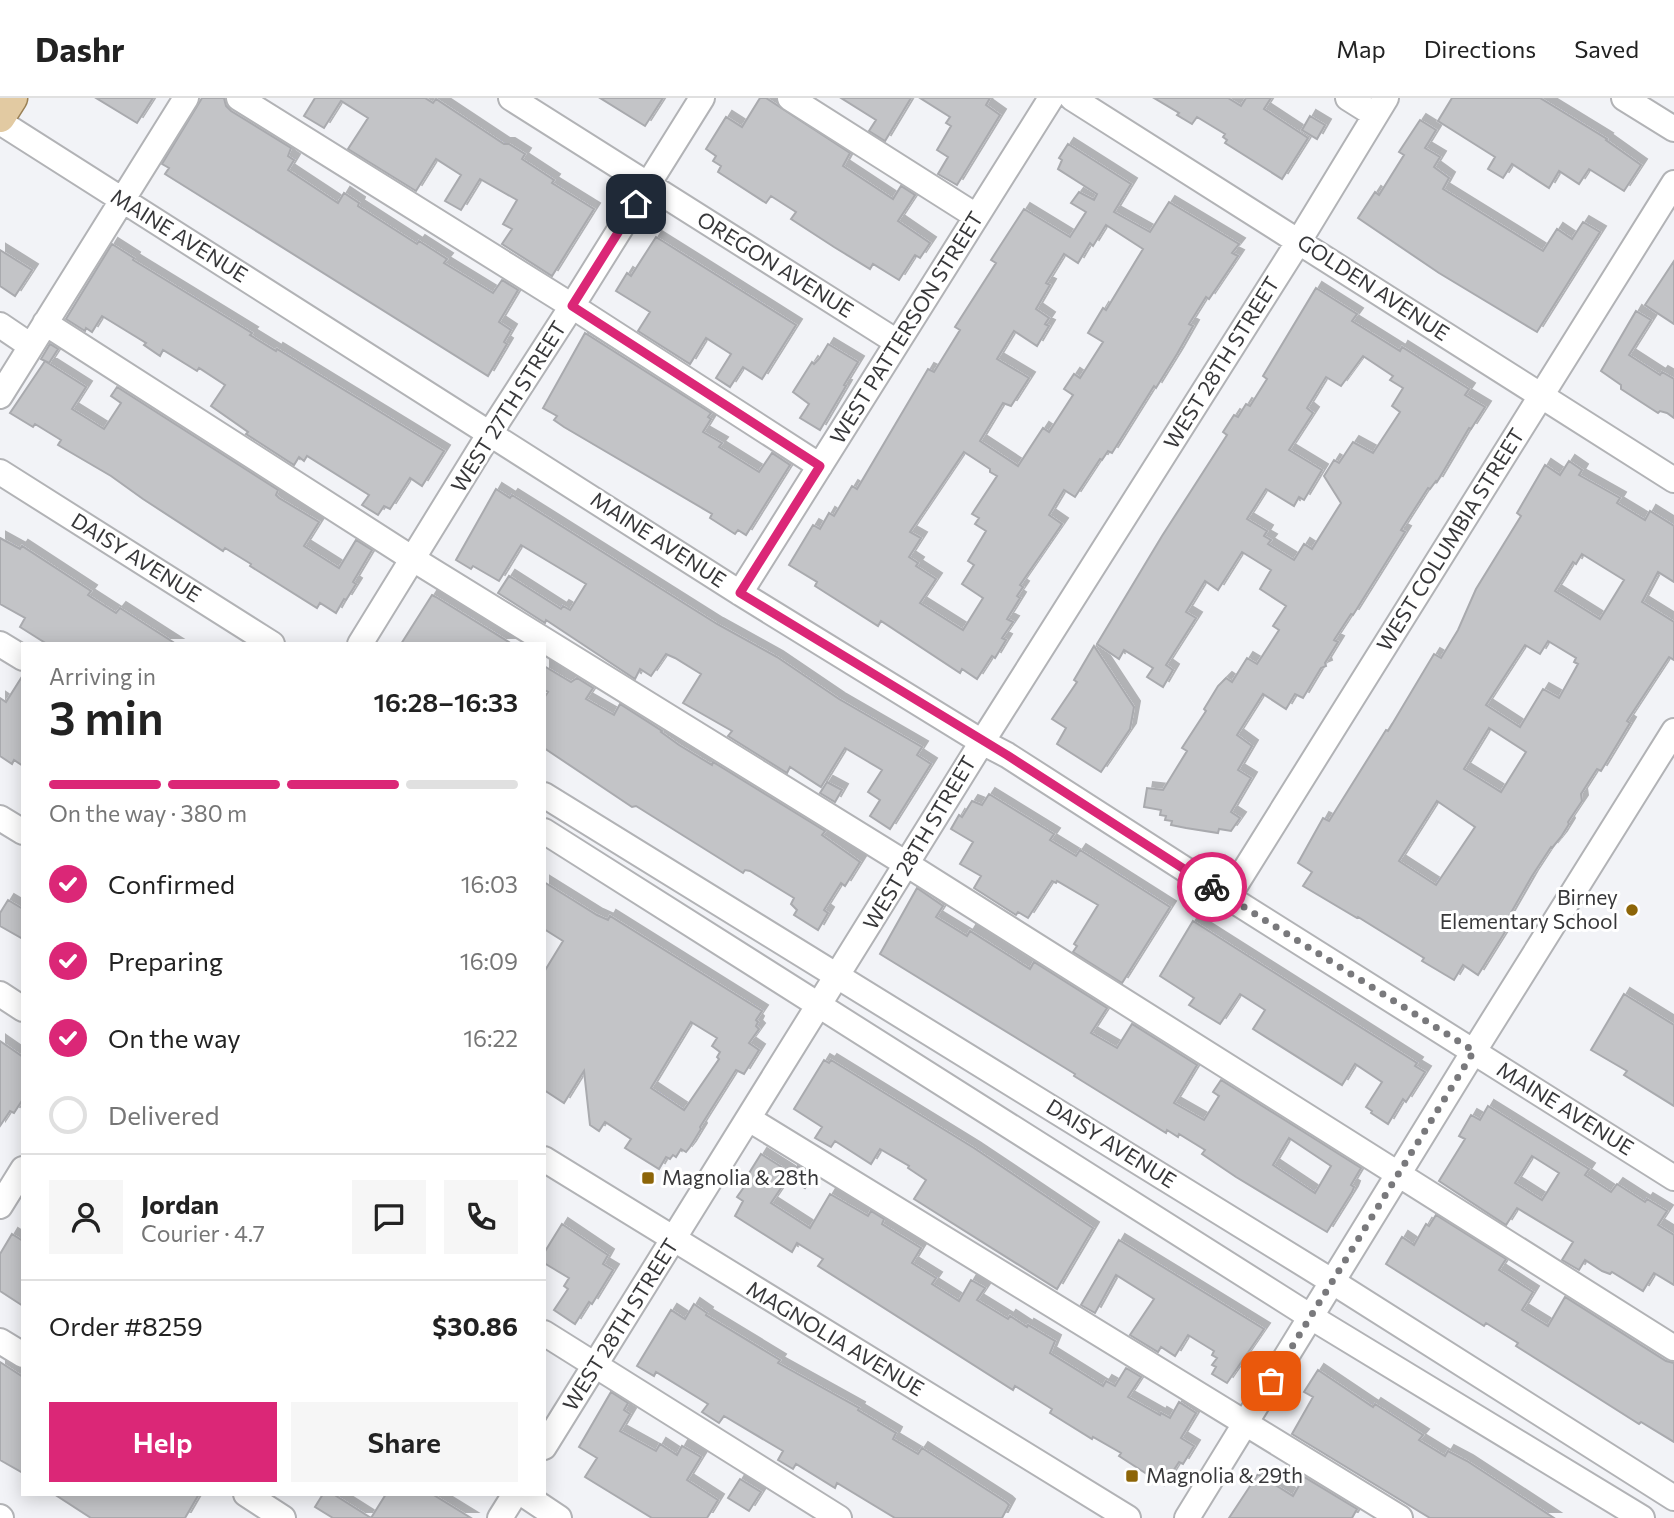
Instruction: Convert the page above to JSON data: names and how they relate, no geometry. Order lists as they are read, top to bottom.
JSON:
{
  "streets": {
    "street": [
      "MAINE AVENUE",
      "OREGON AVENUE",
      "GOLDEN AVENUE",
      "WEST PATTERSON STREET",
      "WEST 28TH STREET",
      "WEST 27TH STREET",
      "WEST COLUMBIA STREET",
      "DAISY AVENUE",
      "MAGNOLIA AVENUE"
    ]
  },
  "crossings": [
    ["MAINE AVENUE", "WEST PATTERSON STREET"],
    ["MAINE AVENUE", "WEST 28TH STREET"],
    ["MAINE AVENUE", "WEST 27TH STREET"],
    ["MAINE AVENUE", "WEST COLUMBIA STREET"],
    ["OREGON AVENUE", "WEST PATTERSON STREET"],
    ["OREGON AVENUE", "WEST 27TH STREET"],
    ["GOLDEN AVENUE", "WEST 28TH STREET"],
    ["GOLDEN AVENUE", "WEST COLUMBIA STREET"],
    ["WEST 28TH STREET", "DAISY AVENUE"],
    ["WEST 28TH STREET", "MAGNOLIA AVENUE"]
  ],
  "places": {
    "other": ["Birney Elementary School"],
    "transit": ["Magnolia & 28th", "Magnolia & 29th"]
  },
  "page": {
    "header": "Dashr",
    "nav": ["Map", "Directions", "Saved"],
    "heading": ["3 min", "Arriving in", "16:28–16:33"],
    "panel": [
      "Jordan",
      "Courier · 4.7",
      "Order #8259",
      "$30.86"
    ],
    "bar": "On the way · 380 m",
    "list": [
      ["Confirmed", "16:03"],
      ["Preparing", "16:09"],
      ["On the way", "16:22"],
      "Delivered"
    ],
    "buttons": ["Help", "Share"]
  }
}
